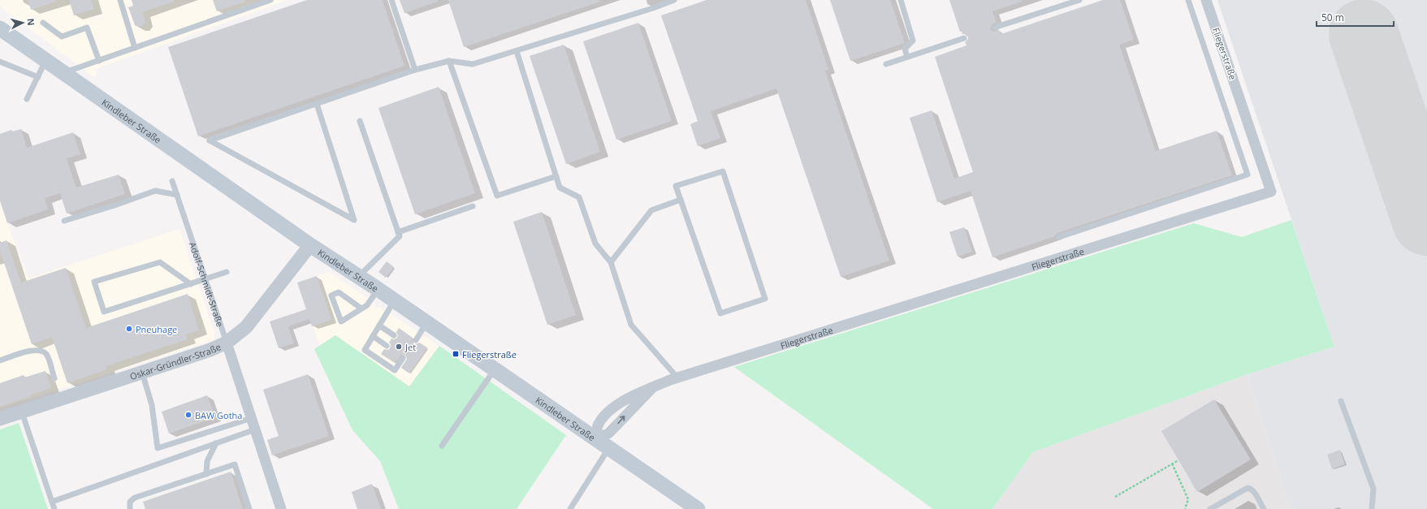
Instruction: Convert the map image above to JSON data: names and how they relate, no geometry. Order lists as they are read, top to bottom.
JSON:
{
  "streets": {
    "main road": ["Kindleber Straße"],
    "street": ["Fliegerstraße", "Adolf-Schmidt-Straße", "Oskar-Gründler-Straße"]
  },
  "crossings": [
    ["Fliegerstraße", "Kindleber Straße"],
    ["Kindleber Straße", "Oskar-Gründler-Straße"],
    ["Adolf-Schmidt-Straße", "Oskar-Gründler-Straße"]
  ],
  "places": {
    "other": ["Pneuhage", "Jet", "BAW Gotha"],
    "transit": ["Fliegerstraße"]
  },
  "scale_bar": "50 m",
  "north": "right"
}
